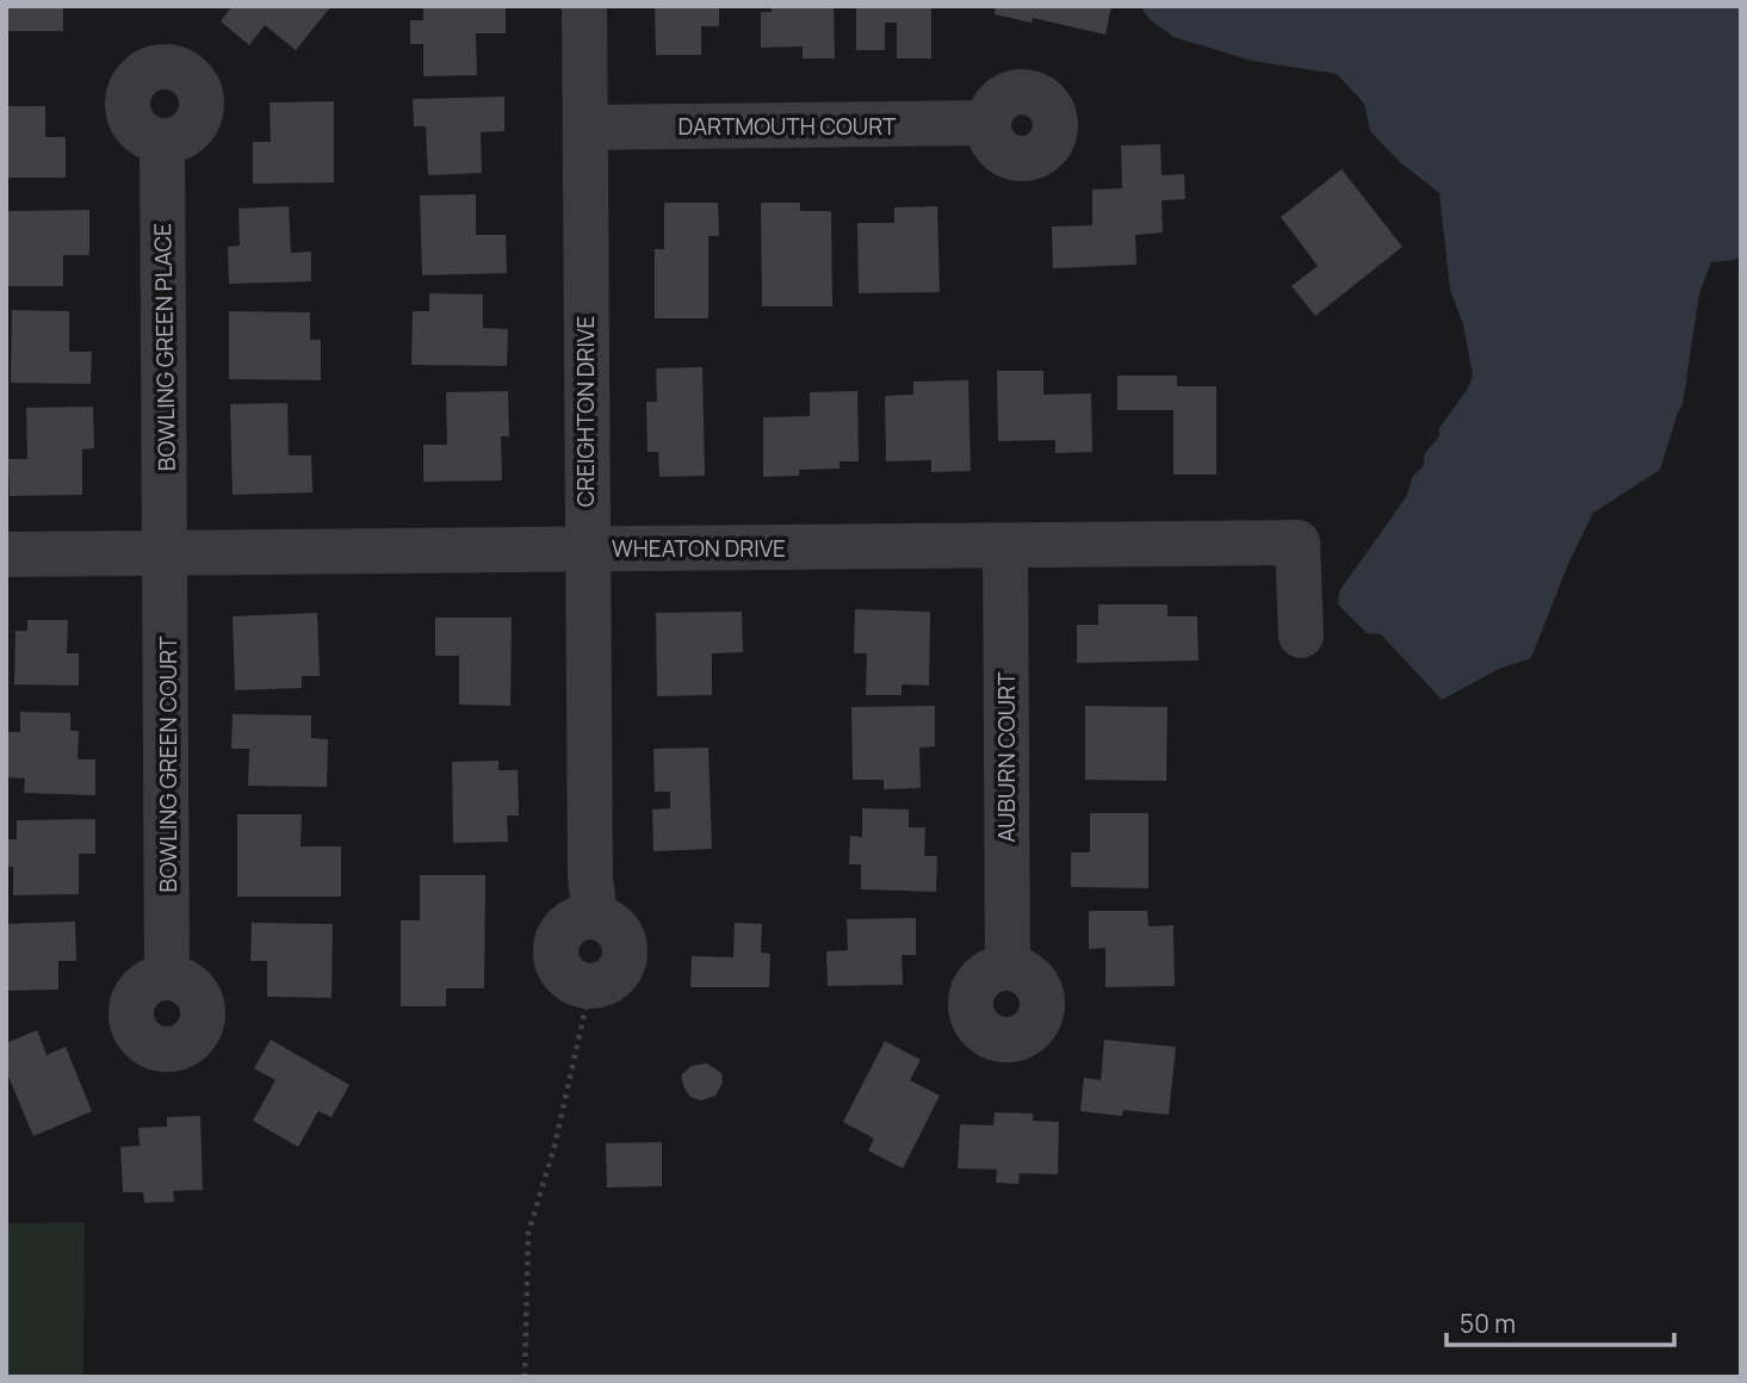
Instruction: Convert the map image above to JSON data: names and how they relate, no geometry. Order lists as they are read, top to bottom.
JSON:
{
  "streets": {
    "street": [
      "DARTMOUTH COURT",
      "BOWLING GREEN PLACE",
      "CREIGHTON DRIVE",
      "WHEATON DRIVE",
      "AUBURN COURT",
      "BOWLING GREEN COURT"
    ]
  },
  "crossings": [
    ["DARTMOUTH COURT", "CREIGHTON DRIVE"],
    ["BOWLING GREEN PLACE", "WHEATON DRIVE"],
    ["BOWLING GREEN PLACE", "BOWLING GREEN COURT"],
    ["CREIGHTON DRIVE", "WHEATON DRIVE"],
    ["WHEATON DRIVE", "AUBURN COURT"],
    ["WHEATON DRIVE", "BOWLING GREEN COURT"]
  ],
  "scale_bar": "50 m"
}
